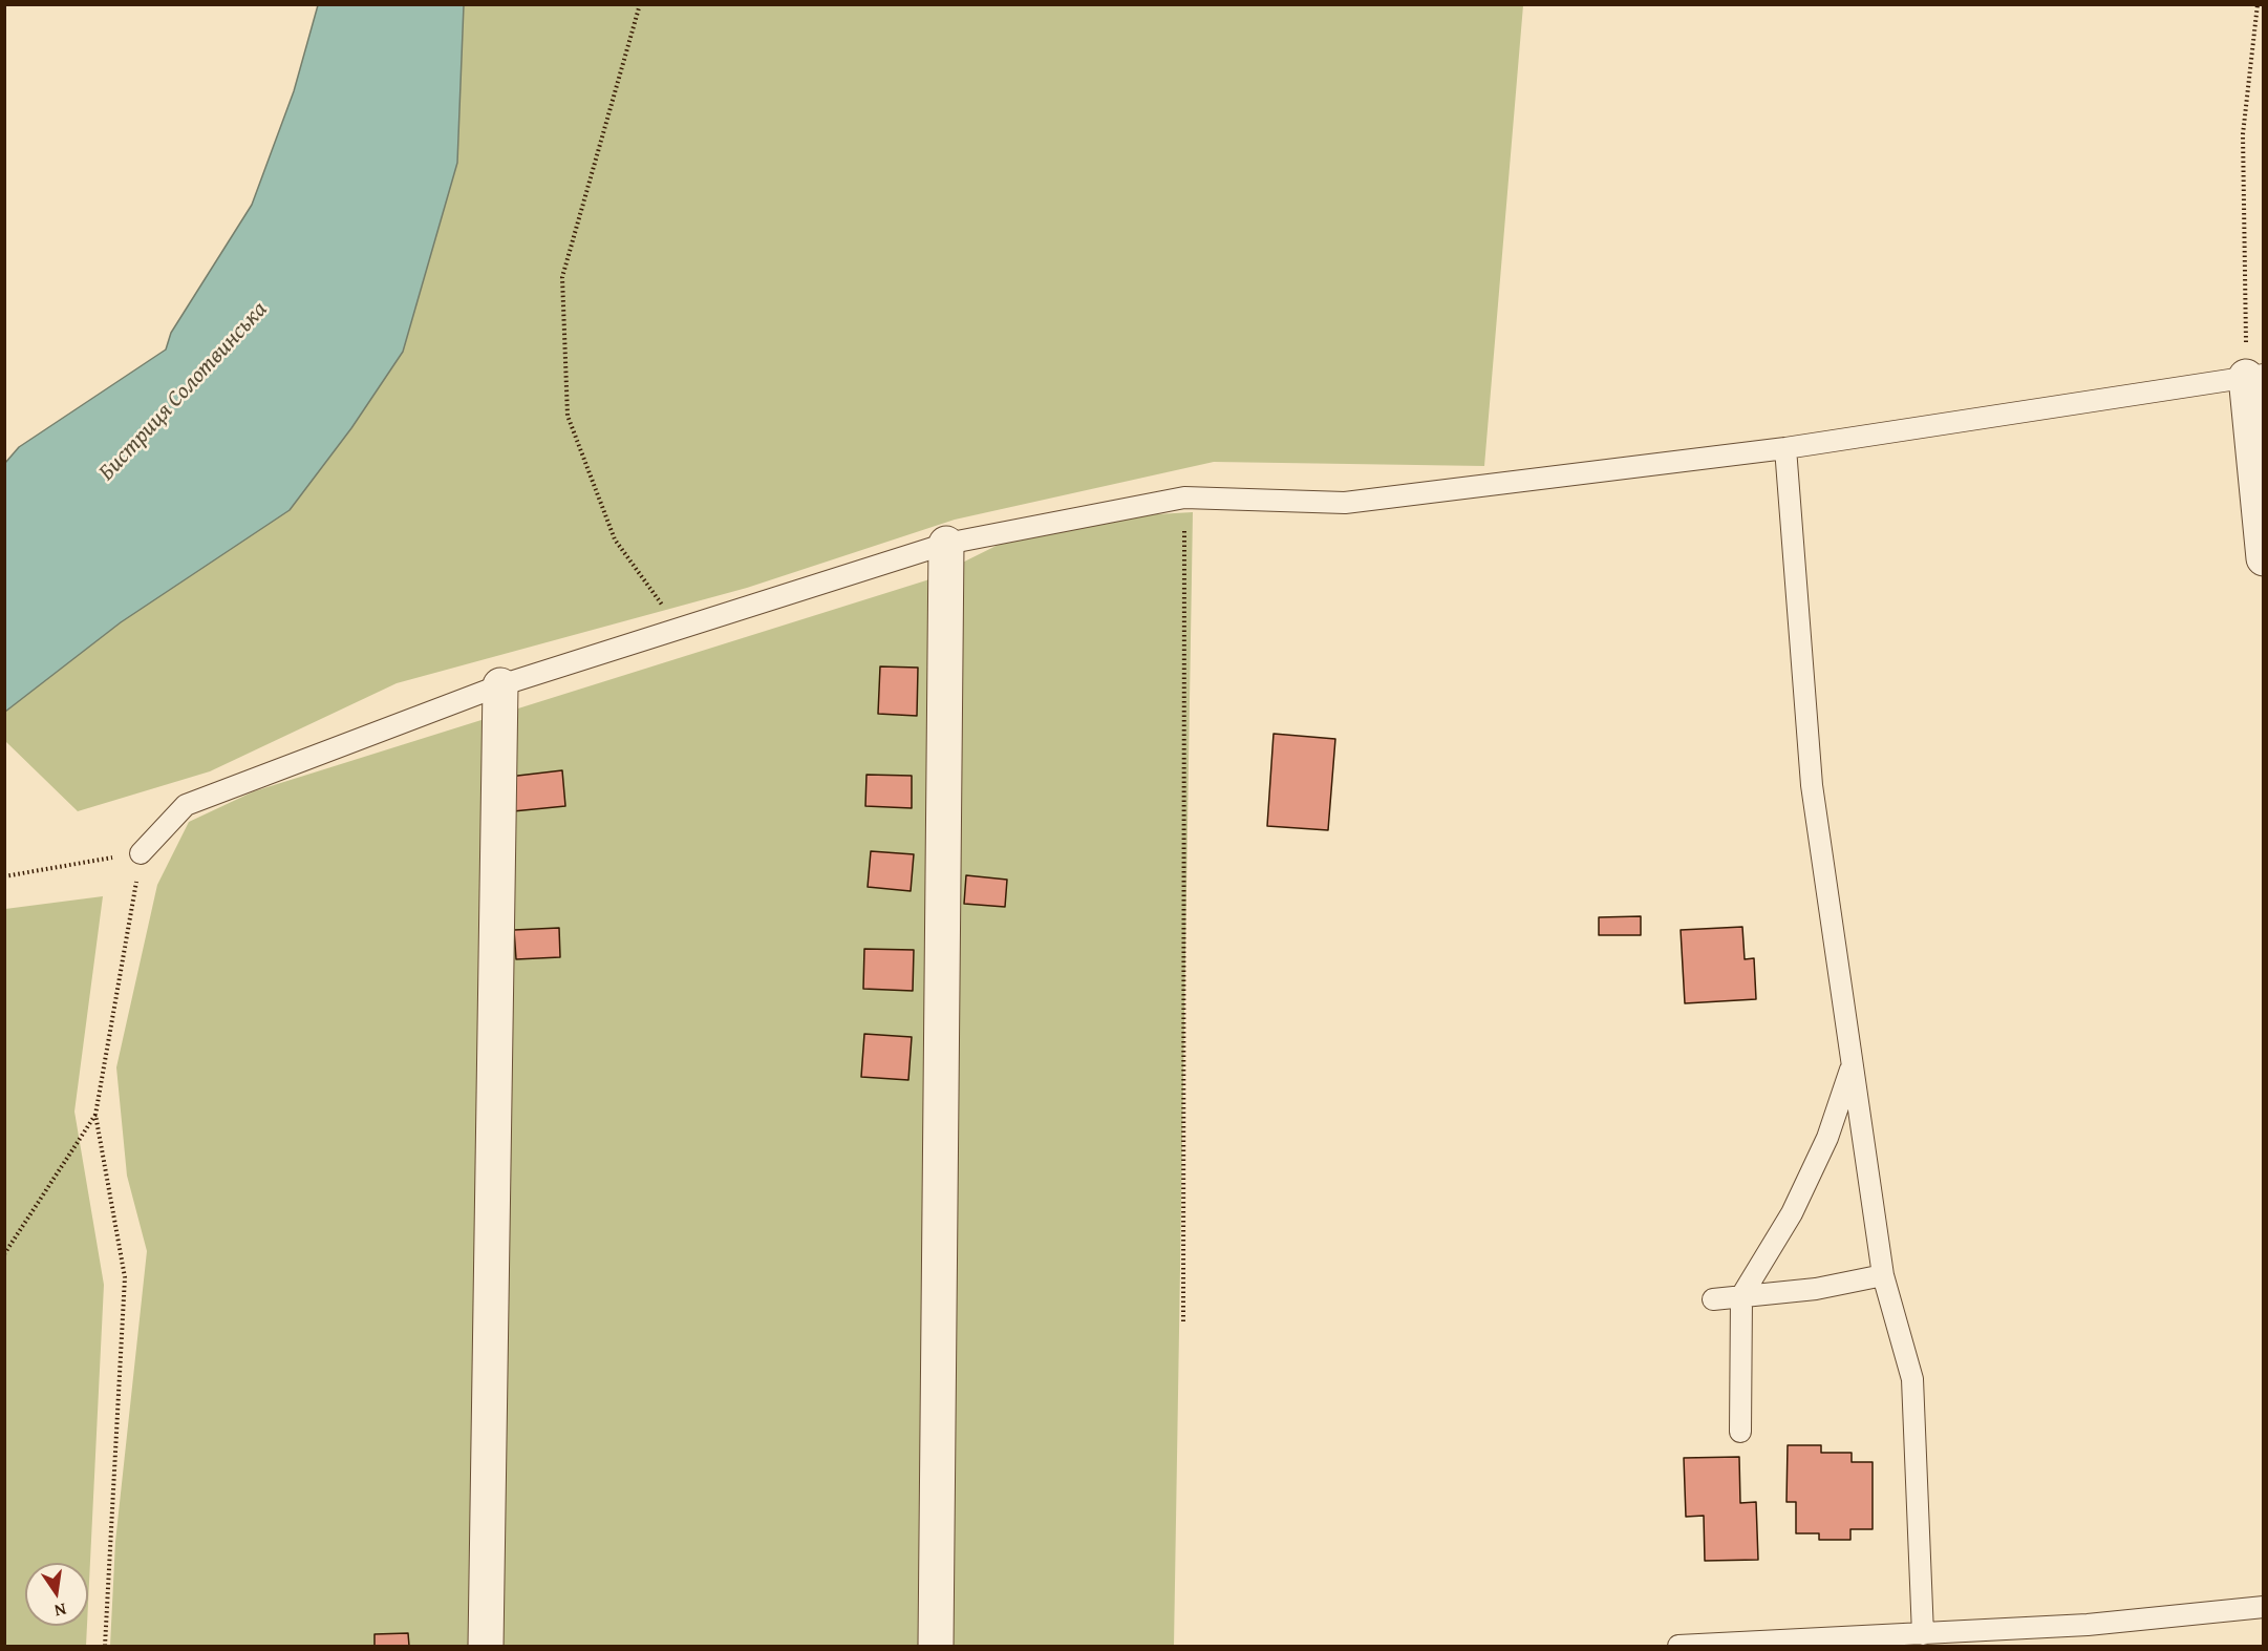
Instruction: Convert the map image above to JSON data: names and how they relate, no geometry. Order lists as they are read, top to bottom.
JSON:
{
  "water": ["Бистриця Солотвинська"],
  "north": "bottom"
}
